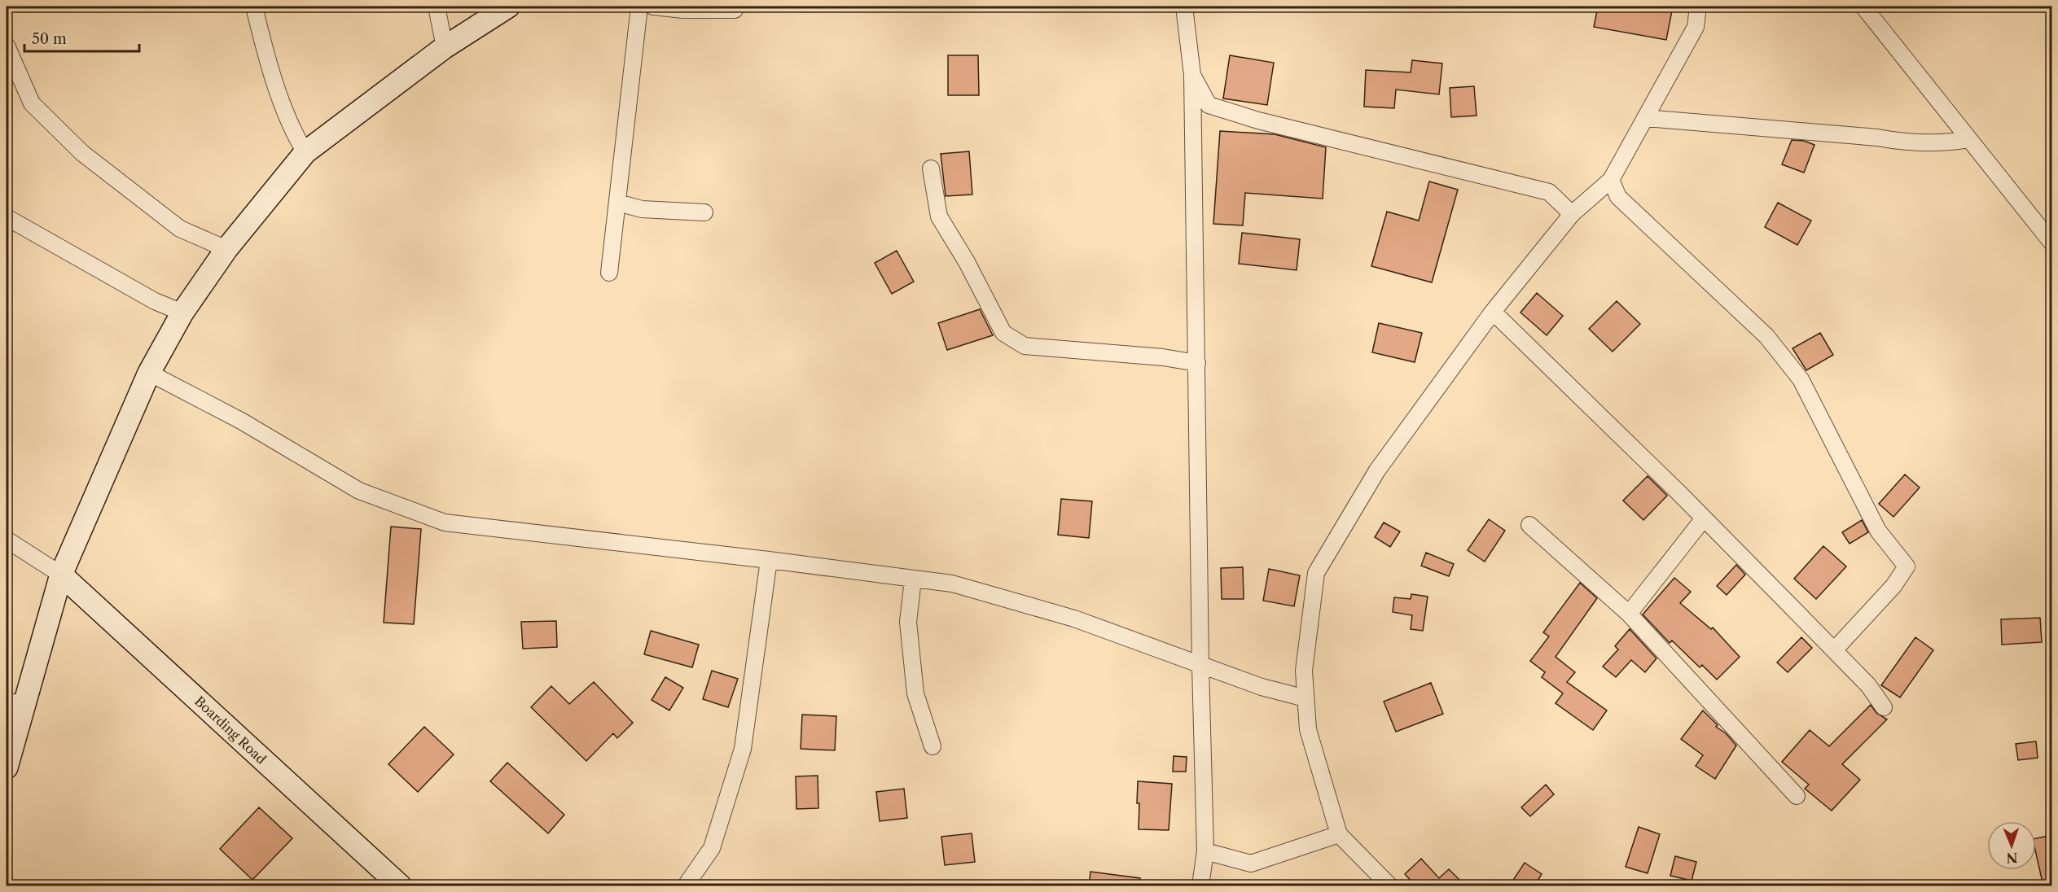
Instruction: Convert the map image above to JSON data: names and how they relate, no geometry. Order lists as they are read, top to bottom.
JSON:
{
  "streets": {
    "main road": ["Boarding Road"]
  },
  "scale_bar": "50 m",
  "north": "bottom"
}
